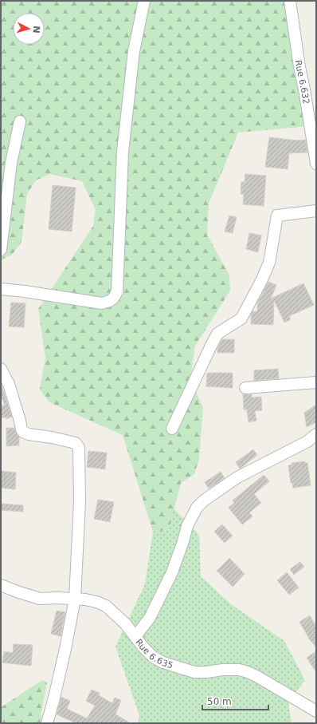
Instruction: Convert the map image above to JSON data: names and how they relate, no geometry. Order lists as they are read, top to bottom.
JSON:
{
  "streets": {
    "street": ["Rue 6.632", "Rue 6.635"]
  },
  "scale_bar": "50 m",
  "north": "right"
}
